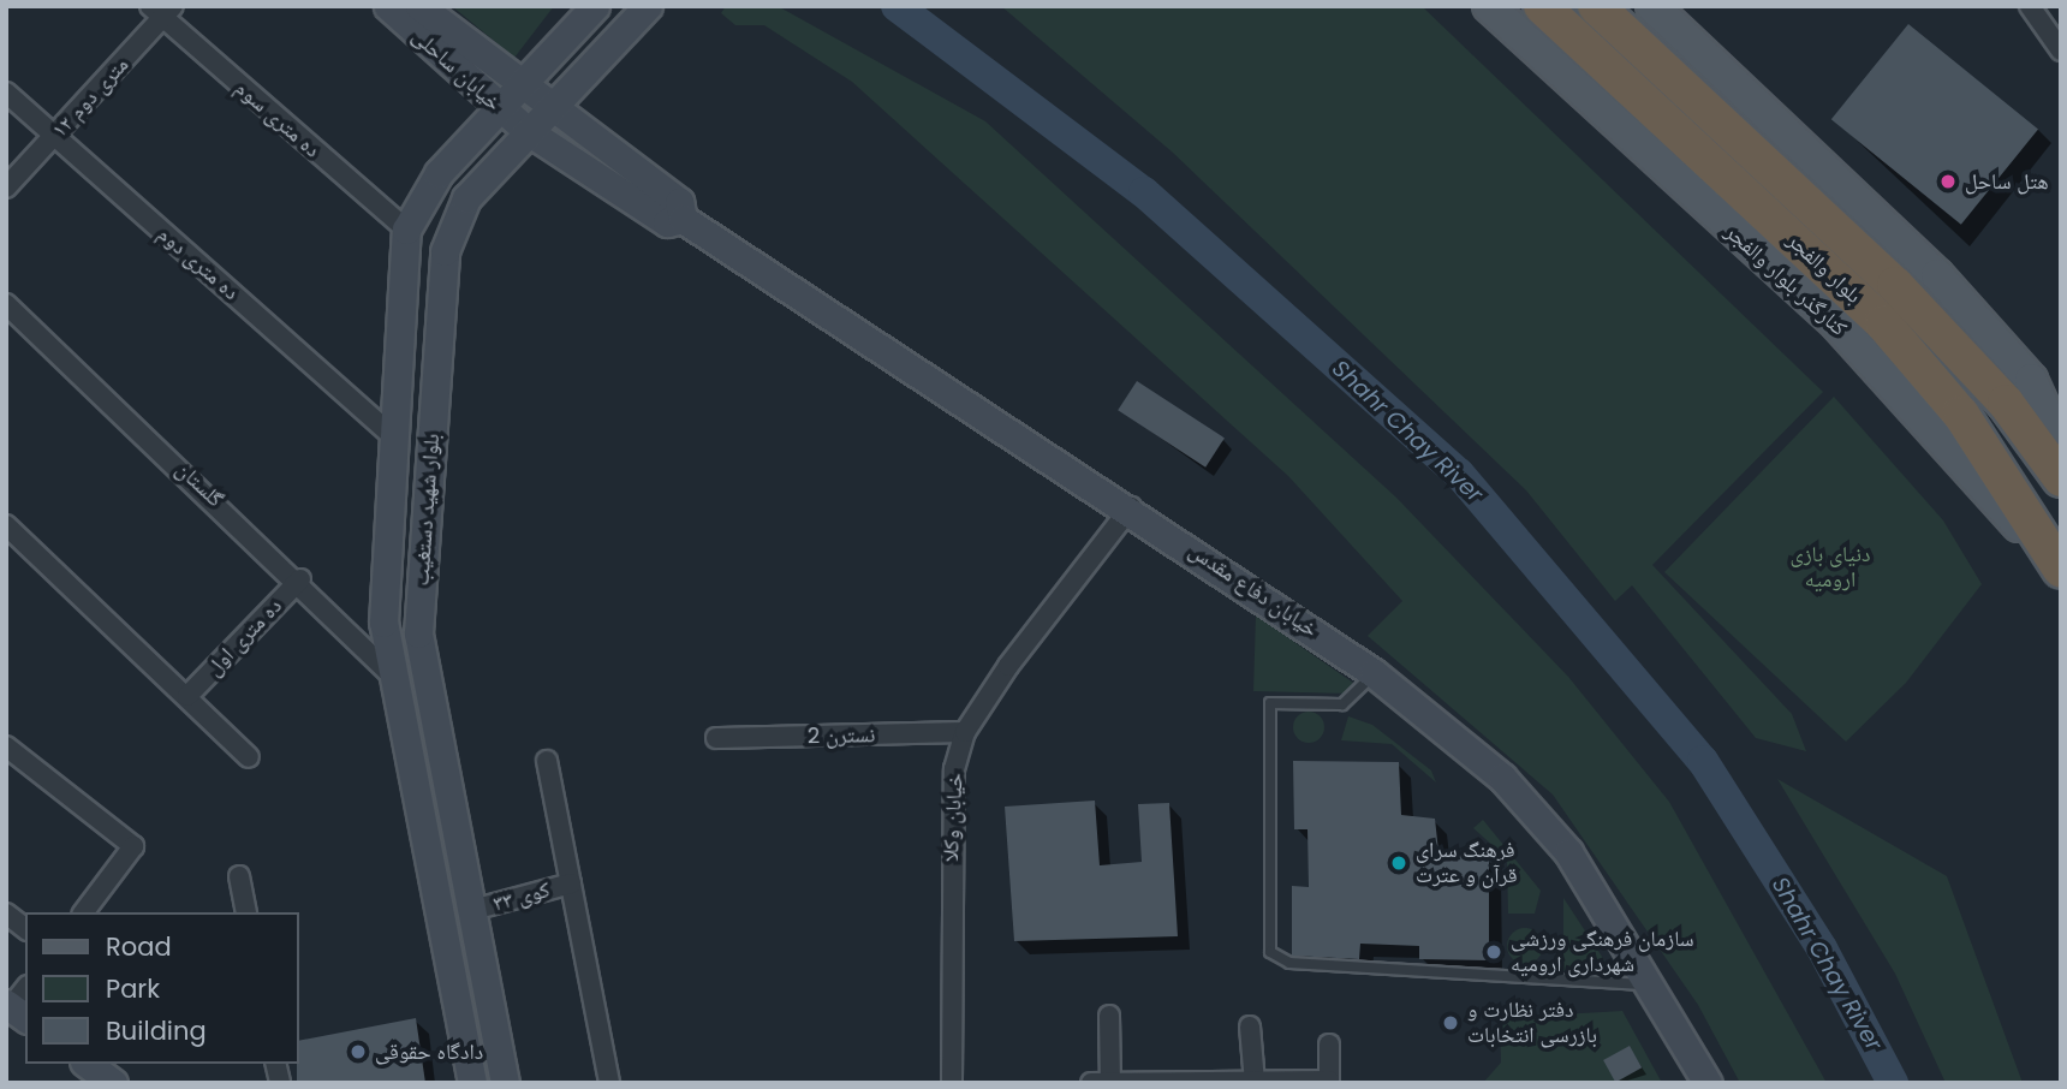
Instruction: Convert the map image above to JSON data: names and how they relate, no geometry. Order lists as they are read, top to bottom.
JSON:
{
  "streets": {
    "highway": ["بلوار والفجر"],
    "main road": [
      "خیابان ساحلی",
      "کنارگذر بلوار والفجر",
      "بلوار شهید دستغیب",
      "خیابان دفاع مقدس"
    ],
    "street": [
      "۱۲ متری دوم",
      "ده متری سوم",
      "ده متری دوم",
      "گلستان",
      "ده متری اول",
      "نسترن 2",
      "خیابان وکلا",
      "کوی ۳۳"
    ]
  },
  "crossings": [
    ["خیابان ساحلی", "بلوار شهید دستغیب"],
    ["خیابان ساحلی", "خیابان دفاع مقدس"],
    ["۱۲ متری دوم", "ده متری سوم"],
    ["۱۲ متری دوم", "ده متری دوم"],
    ["ده متری سوم", "بلوار شهید دستغیب"],
    ["ده متری دوم", "بلوار شهید دستغیب"],
    ["بلوار والفجر", "کنارگذر بلوار والفجر"],
    ["گلستان", "بلوار شهید دستغیب"],
    ["گلستان", "ده متری اول"],
    ["بلوار شهید دستغیب", "خیابان دفاع مقدس"],
    ["بلوار شهید دستغیب", "کوی ۳۳"],
    ["خیابان دفاع مقدس", "خیابان وکلا"],
    ["نسترن 2", "خیابان وکلا"]
  ],
  "water": ["Shahr Chay River"],
  "parks": ["دنیای بازی ارومیه"],
  "places": [
    "هتل ساحل",
    "فرهنگ سرای قرآن و عترت",
    "سازمان فرهنگی ورزشی شهرداری ارومیه",
    "دفتر نظارت و بازرسی انتخابات",
    "دادگاه حقوقی"
  ],
  "legend": ["Road", "Park", "Building"]
}
